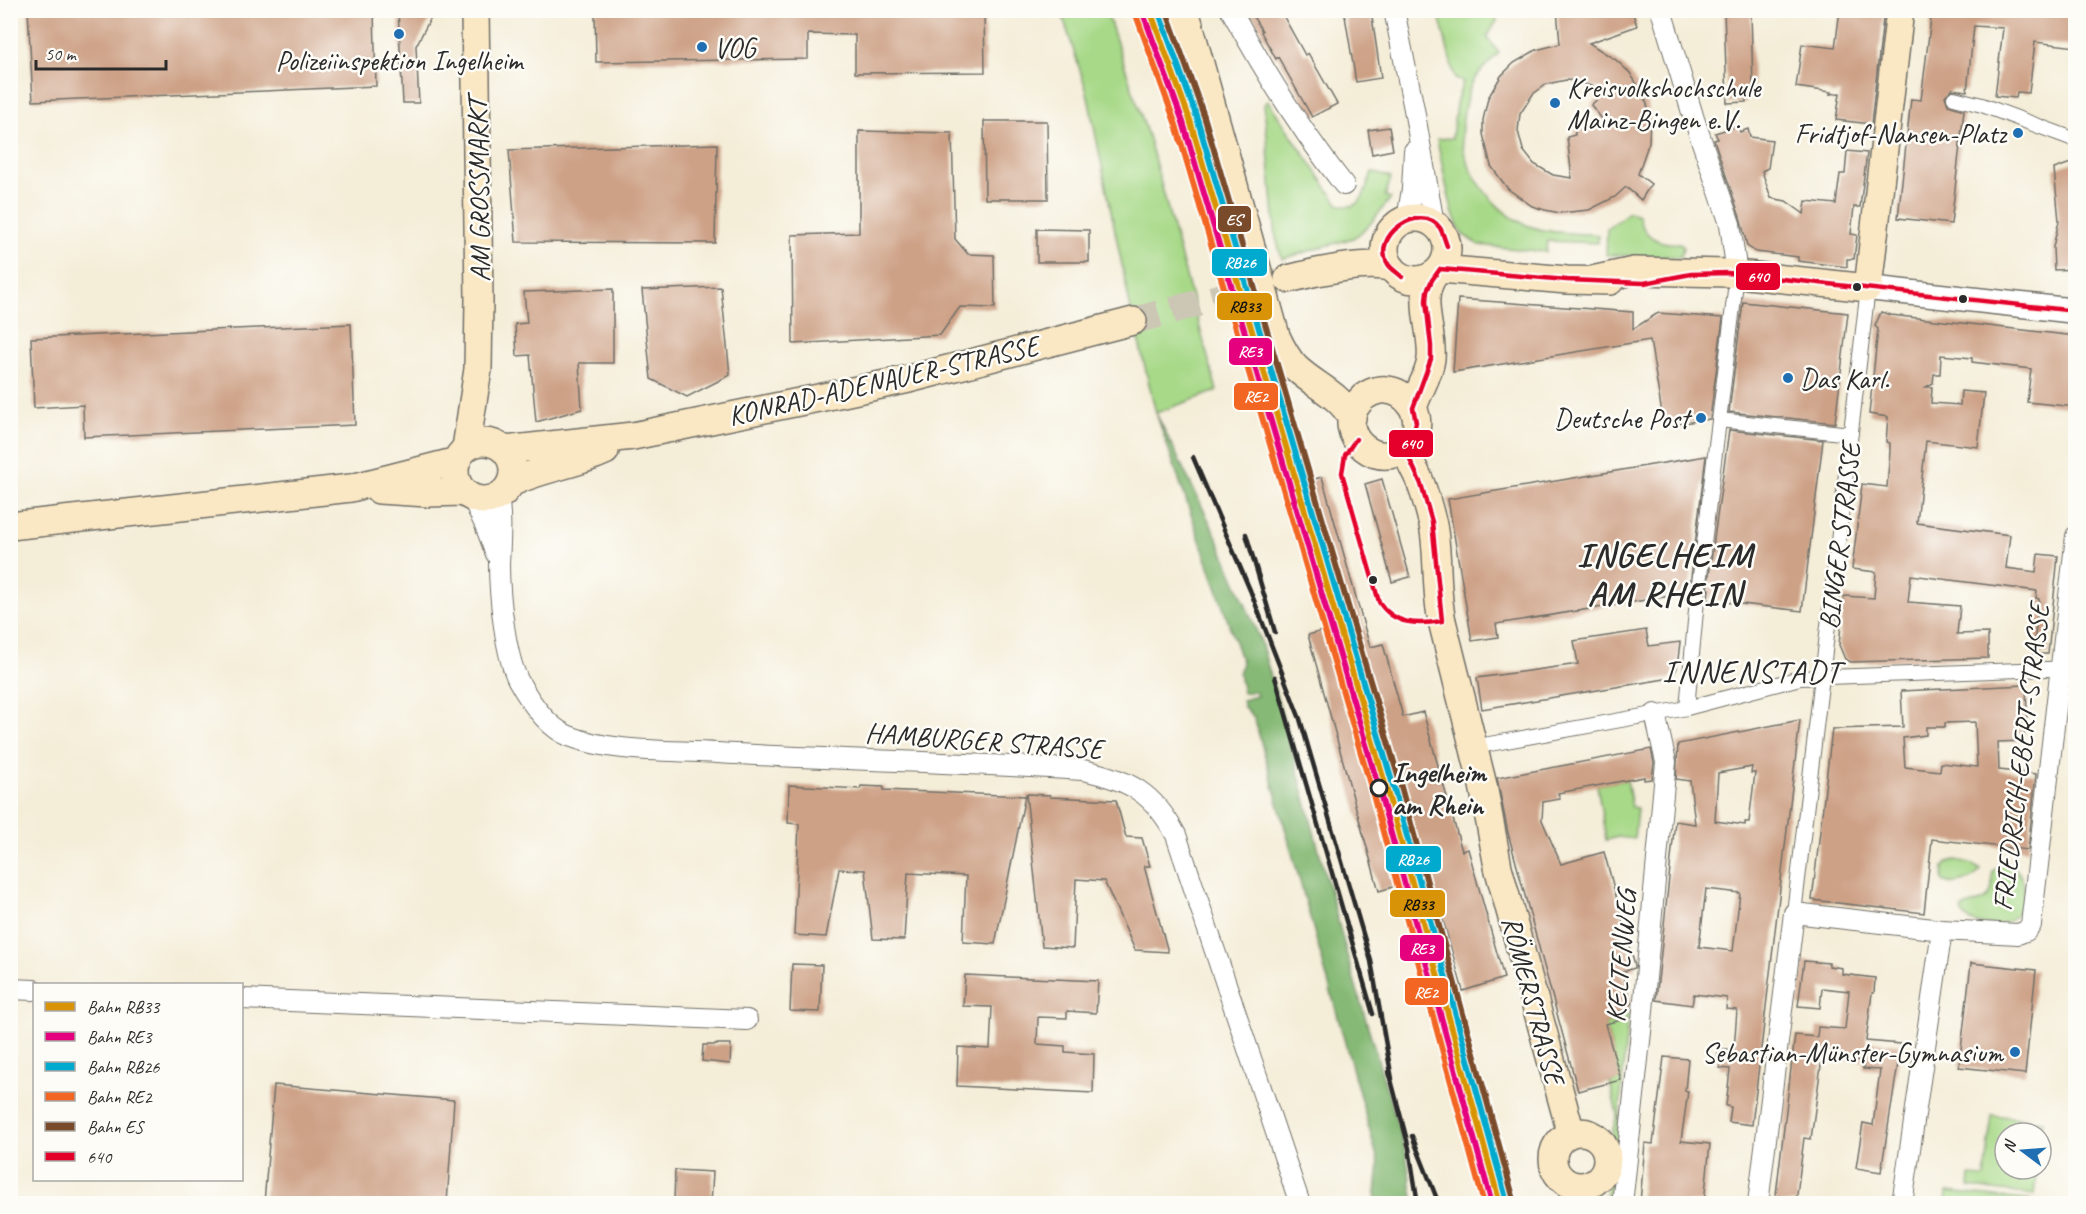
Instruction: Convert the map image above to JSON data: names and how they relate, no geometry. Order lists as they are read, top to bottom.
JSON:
{
  "streets": {
    "main road": [
      "AM GROSSMARKT",
      "KONRAD-ADENAUER-STRASSE",
      "BINGER STRASSE",
      "RÖMERSTRASSE"
    ],
    "street": ["HAMBURGER STRASSE", "FRIEDRICH-EBERT-STRASSE", "KELTENWEG"]
  },
  "crossings": [
    ["AM GROSSMARKT", "KONRAD-ADENAUER-STRASSE"],
    ["AM GROSSMARKT", "HAMBURGER STRASSE"],
    ["KONRAD-ADENAUER-STRASSE", "HAMBURGER STRASSE"],
    ["BINGER STRASSE", "FRIEDRICH-EBERT-STRASSE"]
  ],
  "districts": ["INGELHEIM AM RHEIN", "INNENSTADT"],
  "places": [
    "Polizeiinspektion Ingelheim",
    "VOG",
    "Kreisvolkshochschule Mainz-Bingen e.V.",
    "Fridtjof-Nansen-Platz",
    "Das Karl.",
    "Deutsche Post",
    "Ingelheim am Rhein",
    "Sebastian-Münster-Gymnasium"
  ],
  "lines": [
    "rail line RB33",
    "rail line RB26",
    "rail line ES",
    "rail line RE3",
    "rail line RE2",
    "transit line 640"
  ],
  "legend": [
    "Bahn RB33",
    "Bahn RE3",
    "Bahn RB26",
    "Bahn RE2",
    "Bahn ES",
    "640"
  ],
  "scale_bar": "50 m",
  "north": "left"
}
